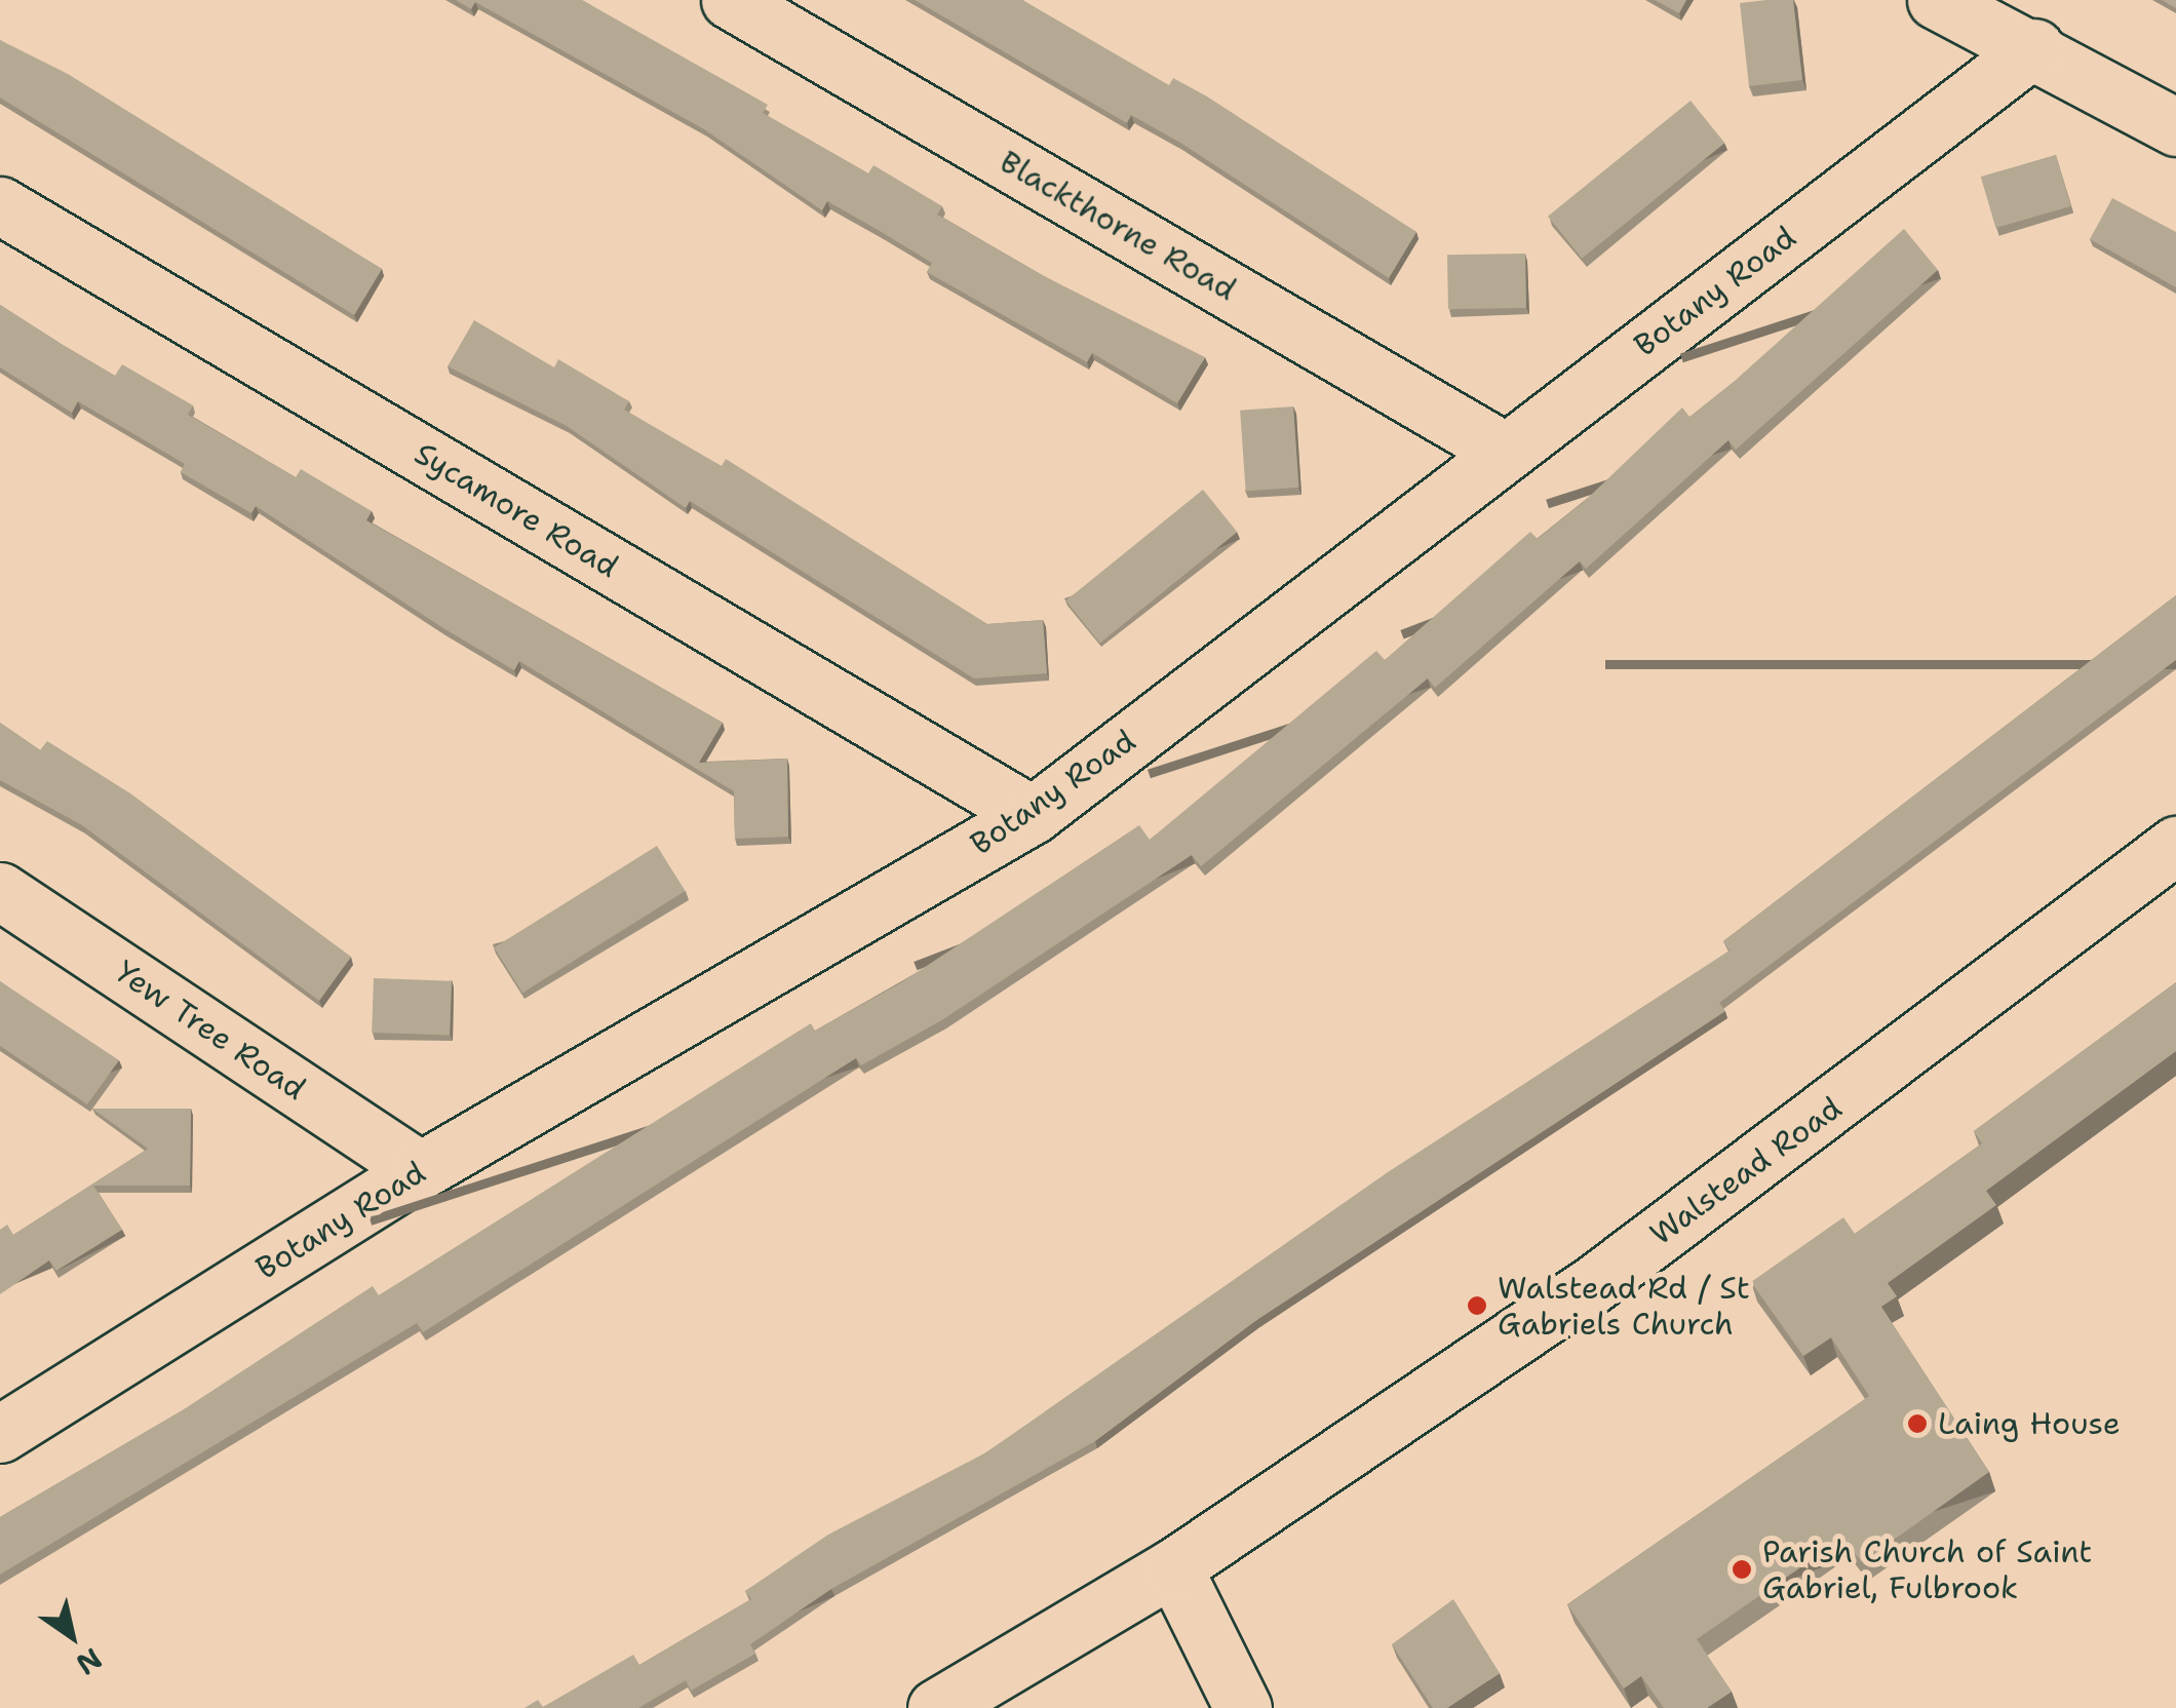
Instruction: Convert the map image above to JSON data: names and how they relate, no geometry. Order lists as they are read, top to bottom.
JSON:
{
  "streets": {
    "street": [
      "Blackthorne Road",
      "Botany Road",
      "Sycamore Road",
      "Yew Tree Road",
      "Walstead Road"
    ]
  },
  "crossings": [
    ["Blackthorne Road", "Botany Road"],
    ["Botany Road", "Sycamore Road"],
    ["Botany Road", "Yew Tree Road"]
  ],
  "places": ["Walstead Rd / St Gabriels Church", "Laing House", "Parish Church of Saint Gabriel, Fulbrook"],
  "north": "bottom right"
}
